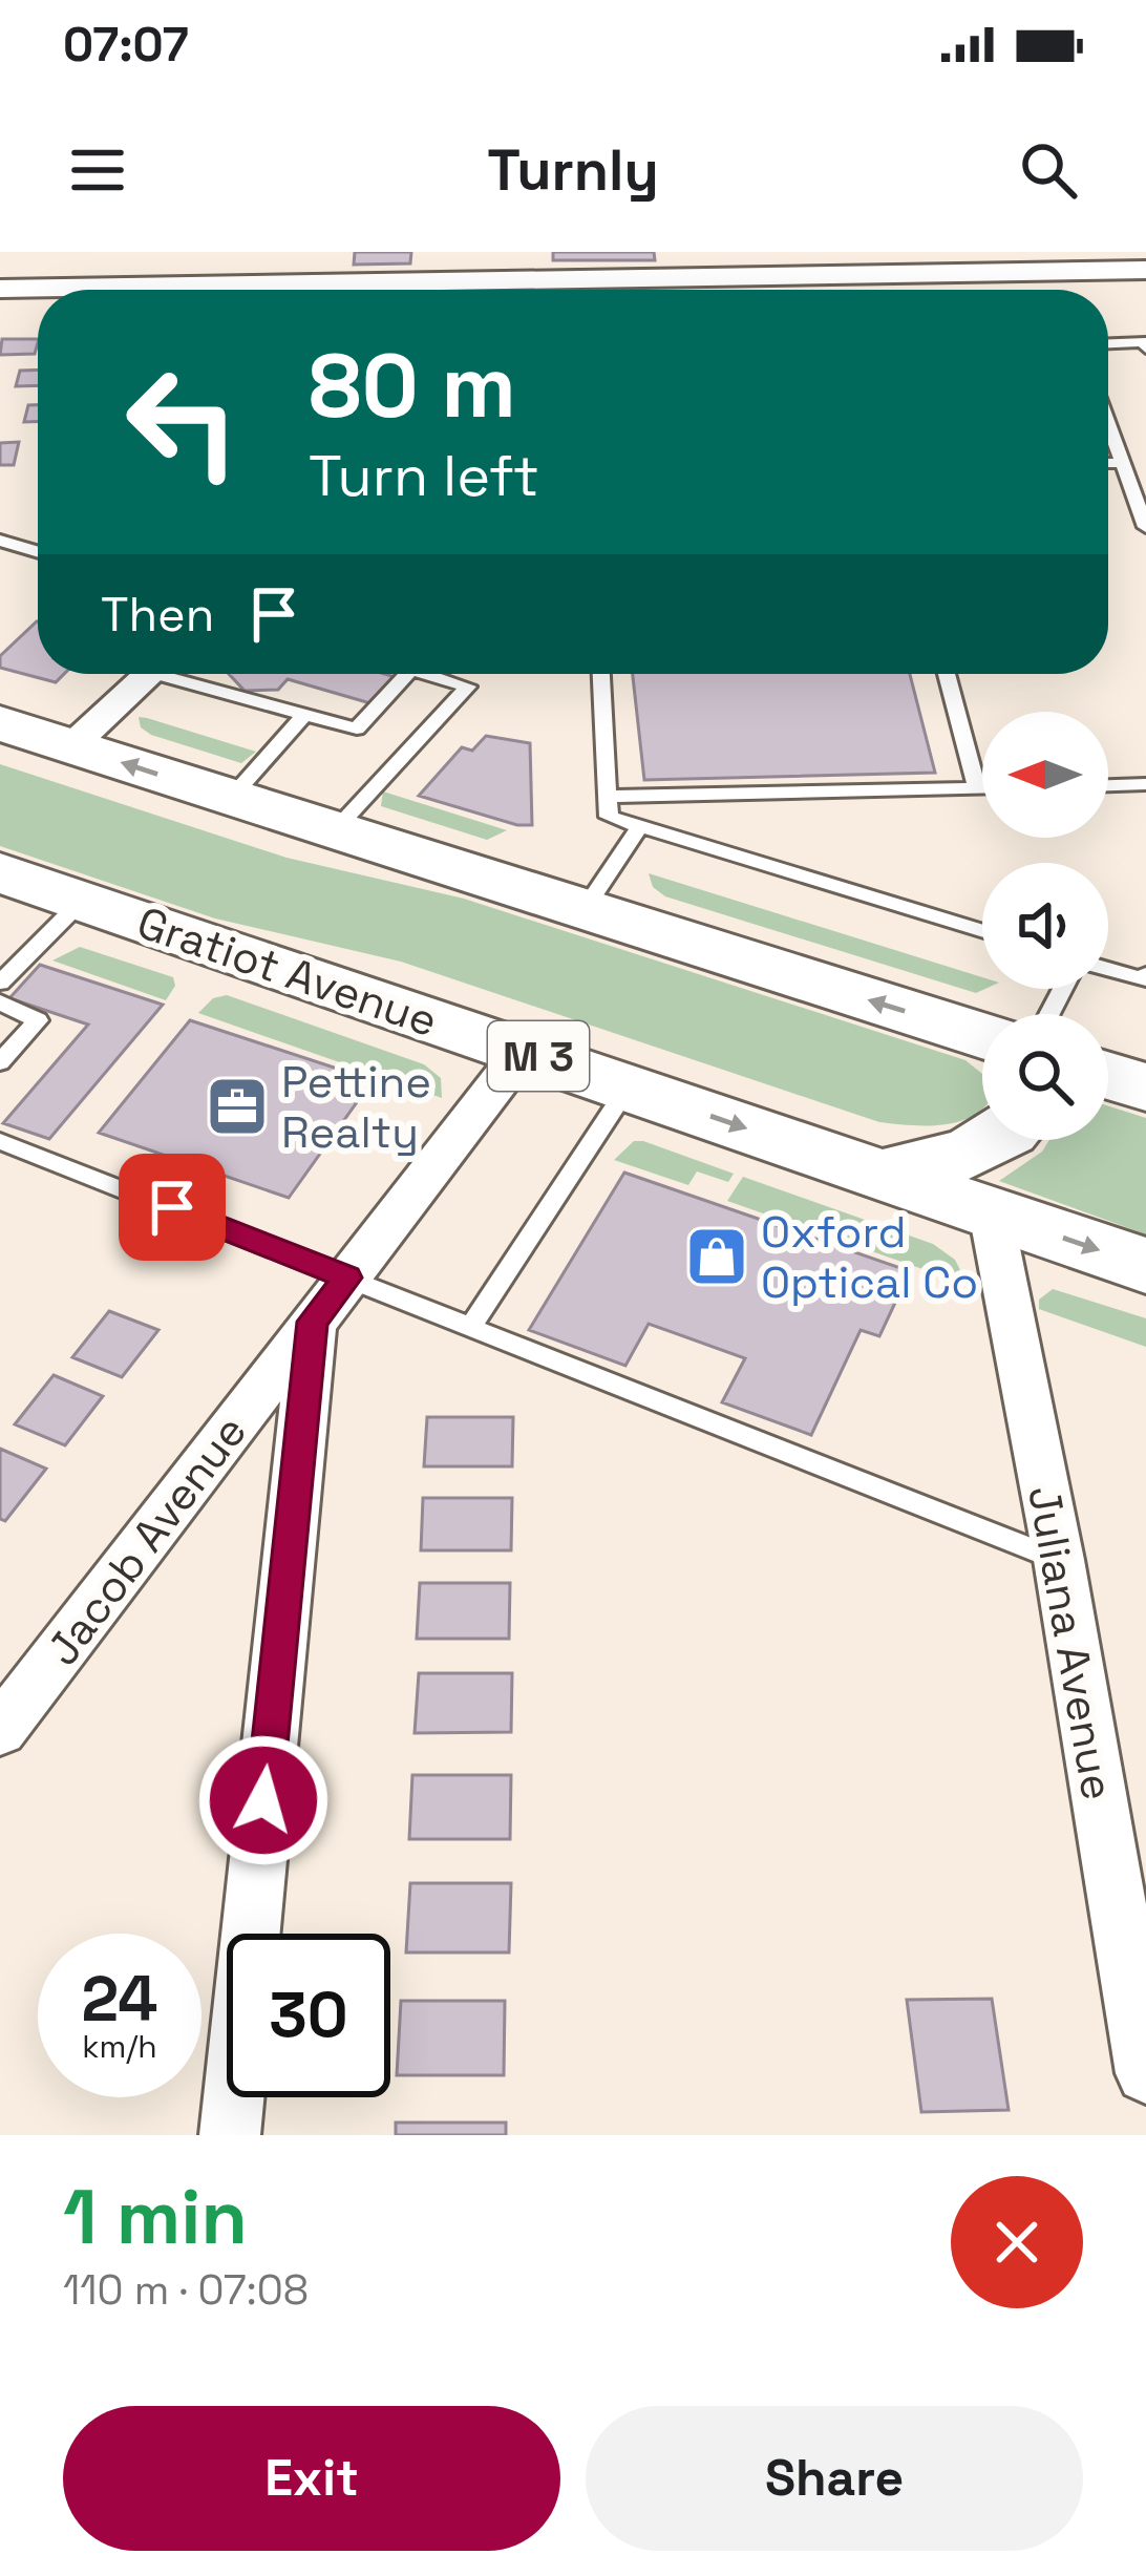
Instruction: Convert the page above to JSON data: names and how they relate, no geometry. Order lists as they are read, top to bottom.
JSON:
{
  "streets": {
    "main road": ["Gratiot Avenue", "M 3"],
    "street": ["Jacob Avenue", "Juliana Avenue"]
  },
  "crossings": [
    ["Gratiot Avenue", "Jacob Avenue"],
    ["Gratiot Avenue", "Juliana Avenue"]
  ],
  "places": {
    "office": ["Pettine Realty"],
    "shop": ["Oxford Optical Co"]
  },
  "north": "left",
  "page": {
    "status": "07:07",
    "header": "Turnly",
    "turn": ["80 m", "Turn left"],
    "then": "Then",
    "speed": "24 km/h",
    "limit": "30",
    "heading": ["1 min", "110 m · 07:08"],
    "buttons": ["Exit", "Share"]
  }
}
